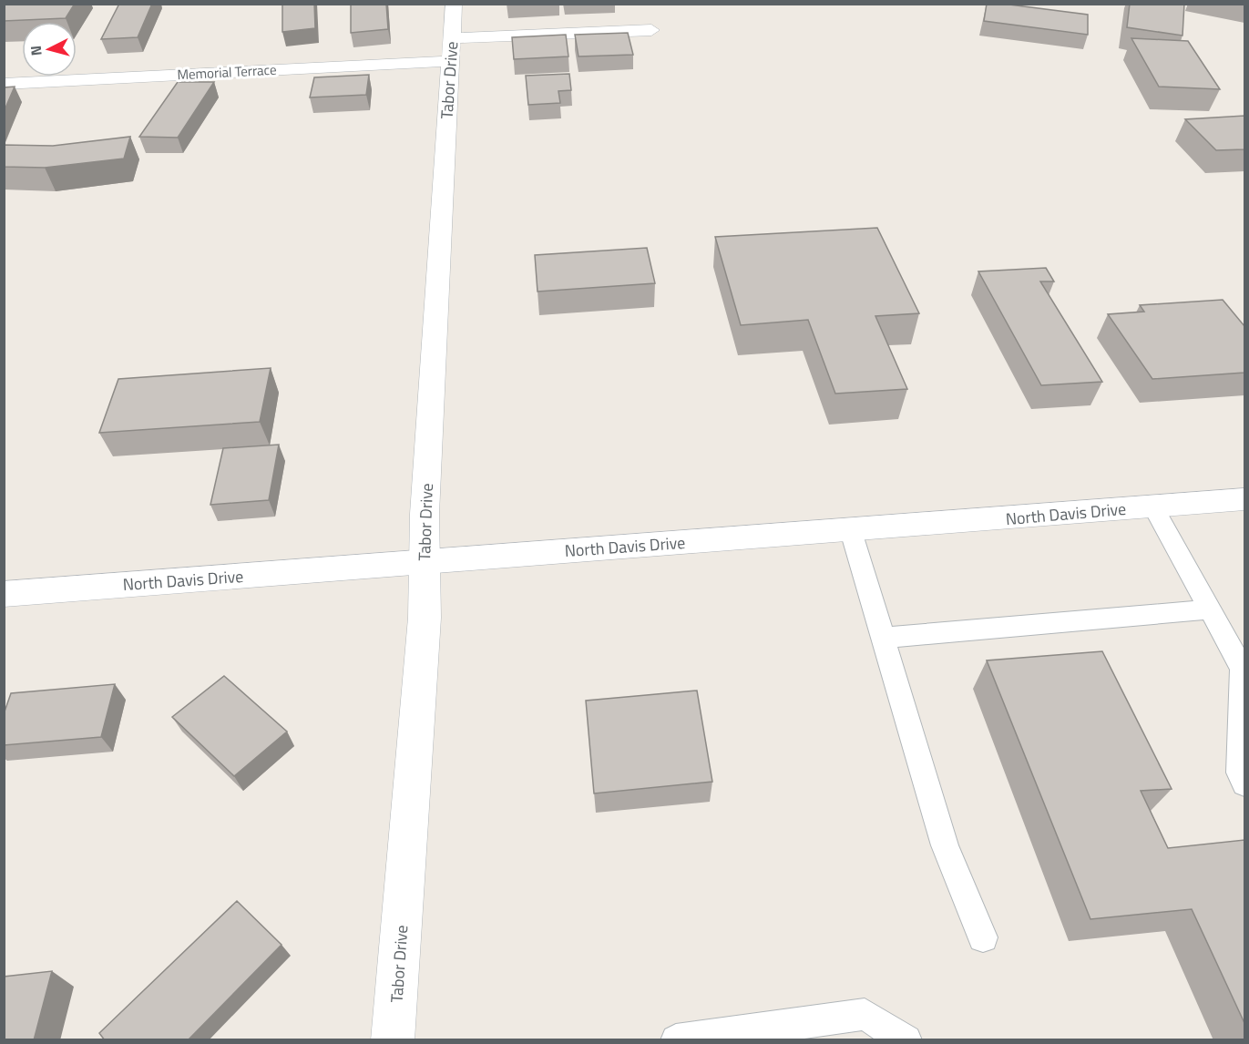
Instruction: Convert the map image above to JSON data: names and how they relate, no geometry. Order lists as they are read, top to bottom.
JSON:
{
  "streets": {
    "street": ["Memorial Terrace", "Tabor Drive", "North Davis Drive"]
  },
  "crossings": [
    ["Memorial Terrace", "Tabor Drive"],
    ["Tabor Drive", "North Davis Drive"]
  ],
  "north": "left"
}
